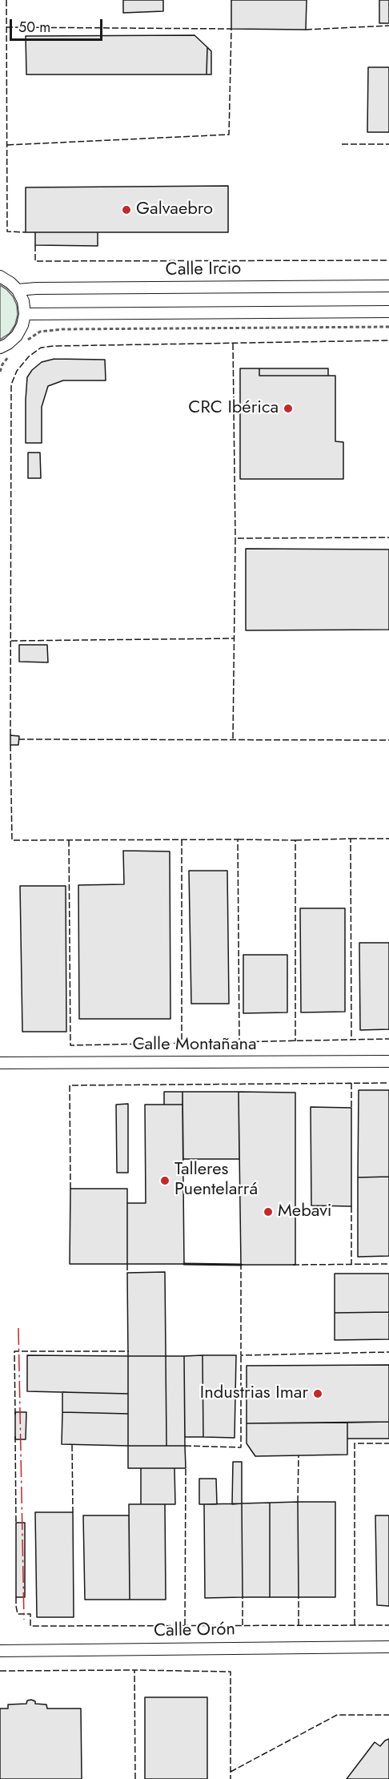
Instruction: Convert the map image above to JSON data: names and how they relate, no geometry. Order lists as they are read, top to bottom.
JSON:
{
  "streets": {
    "street": ["Calle Ircio", "Calle Montañana", "Calle Orón"]
  },
  "places": [
    "Galvaebro",
    "CRC Ibérica",
    "Talleres Puentelarrá",
    "Mebavi",
    "Industrias Imar"
  ],
  "scale_bar": "50 m"
}
